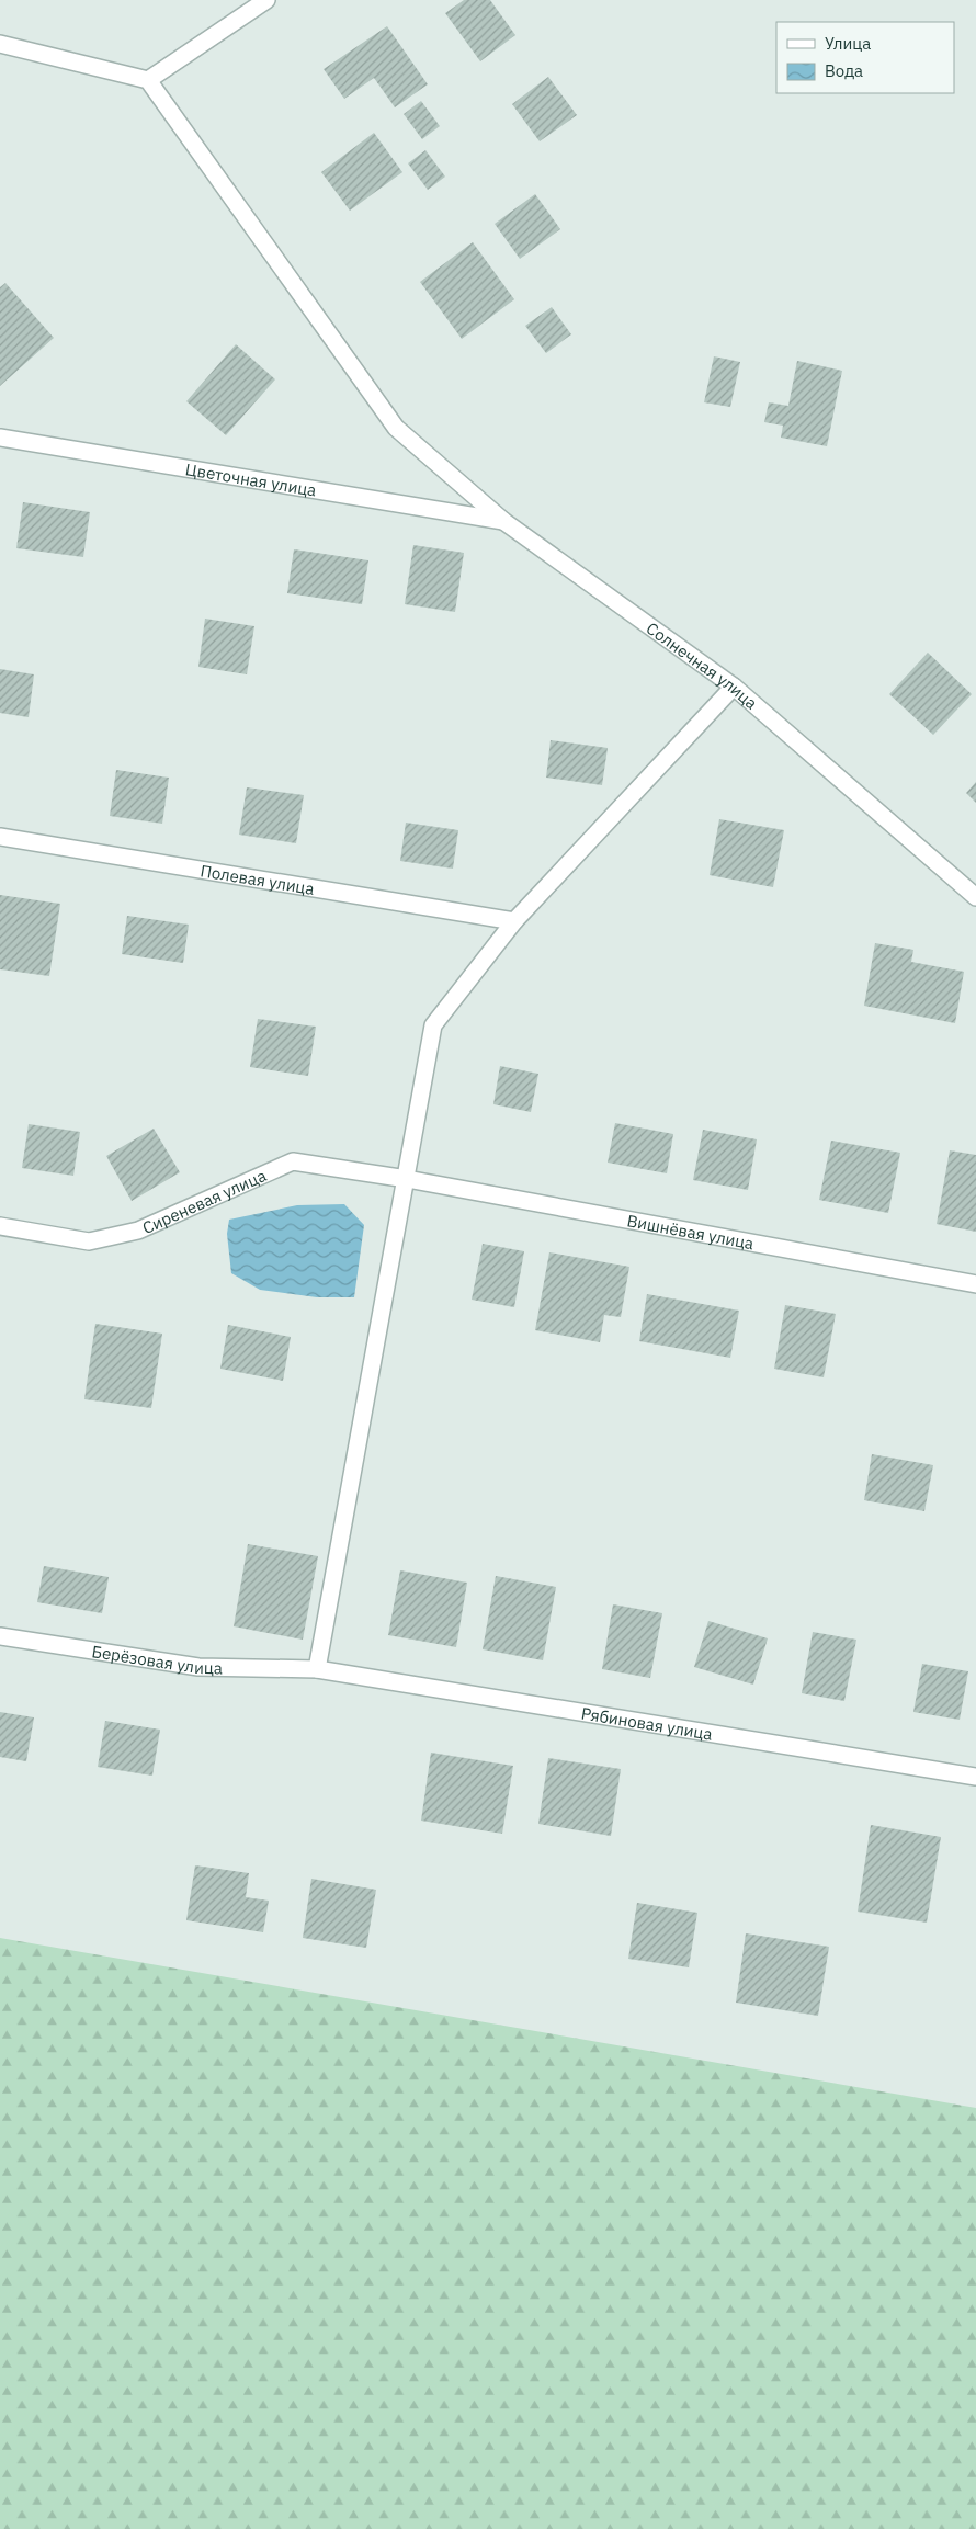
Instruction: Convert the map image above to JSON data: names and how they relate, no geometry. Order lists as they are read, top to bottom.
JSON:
{
  "streets": {
    "street": [
      "Цветочная улица",
      "Солнечная улица",
      "Полевая улица",
      "Сиреневая улица",
      "Вишнёвая улица",
      "Берёзовая улица",
      "Рябиновая улица"
    ]
  },
  "crossings": [
    ["Цветочная улица", "Солнечная улица"],
    ["Сиреневая улица", "Вишнёвая улица"],
    ["Берёзовая улица", "Рябиновая улица"]
  ],
  "legend": ["Улица", "Вода"]
}
